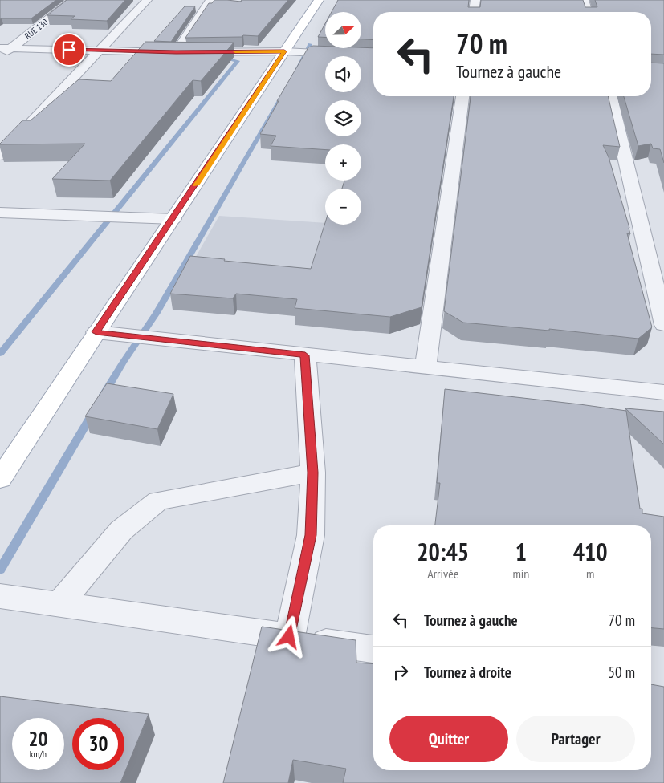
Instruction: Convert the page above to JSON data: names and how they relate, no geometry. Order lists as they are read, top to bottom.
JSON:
{
  "streets": {
    "street": ["RUE 130"]
  },
  "north": "right",
  "page": {
    "map_buttons": ["+", "−"],
    "turn": ["70 m", "Tournez à gauche"],
    "eta": [
      "20:45",
      "Arrivée",
      "1",
      "min",
      "410",
      "m"
    ],
    "list": [
      {
        "name": "Tournez à gauche",
        "value": "70 m"
      },
      {
        "name": "Tournez à droite",
        "value": "50 m"
      }
    ],
    "buttons": ["Quitter", "Partager"],
    "speed": "20 km/h",
    "limit": "30"
  }
}
